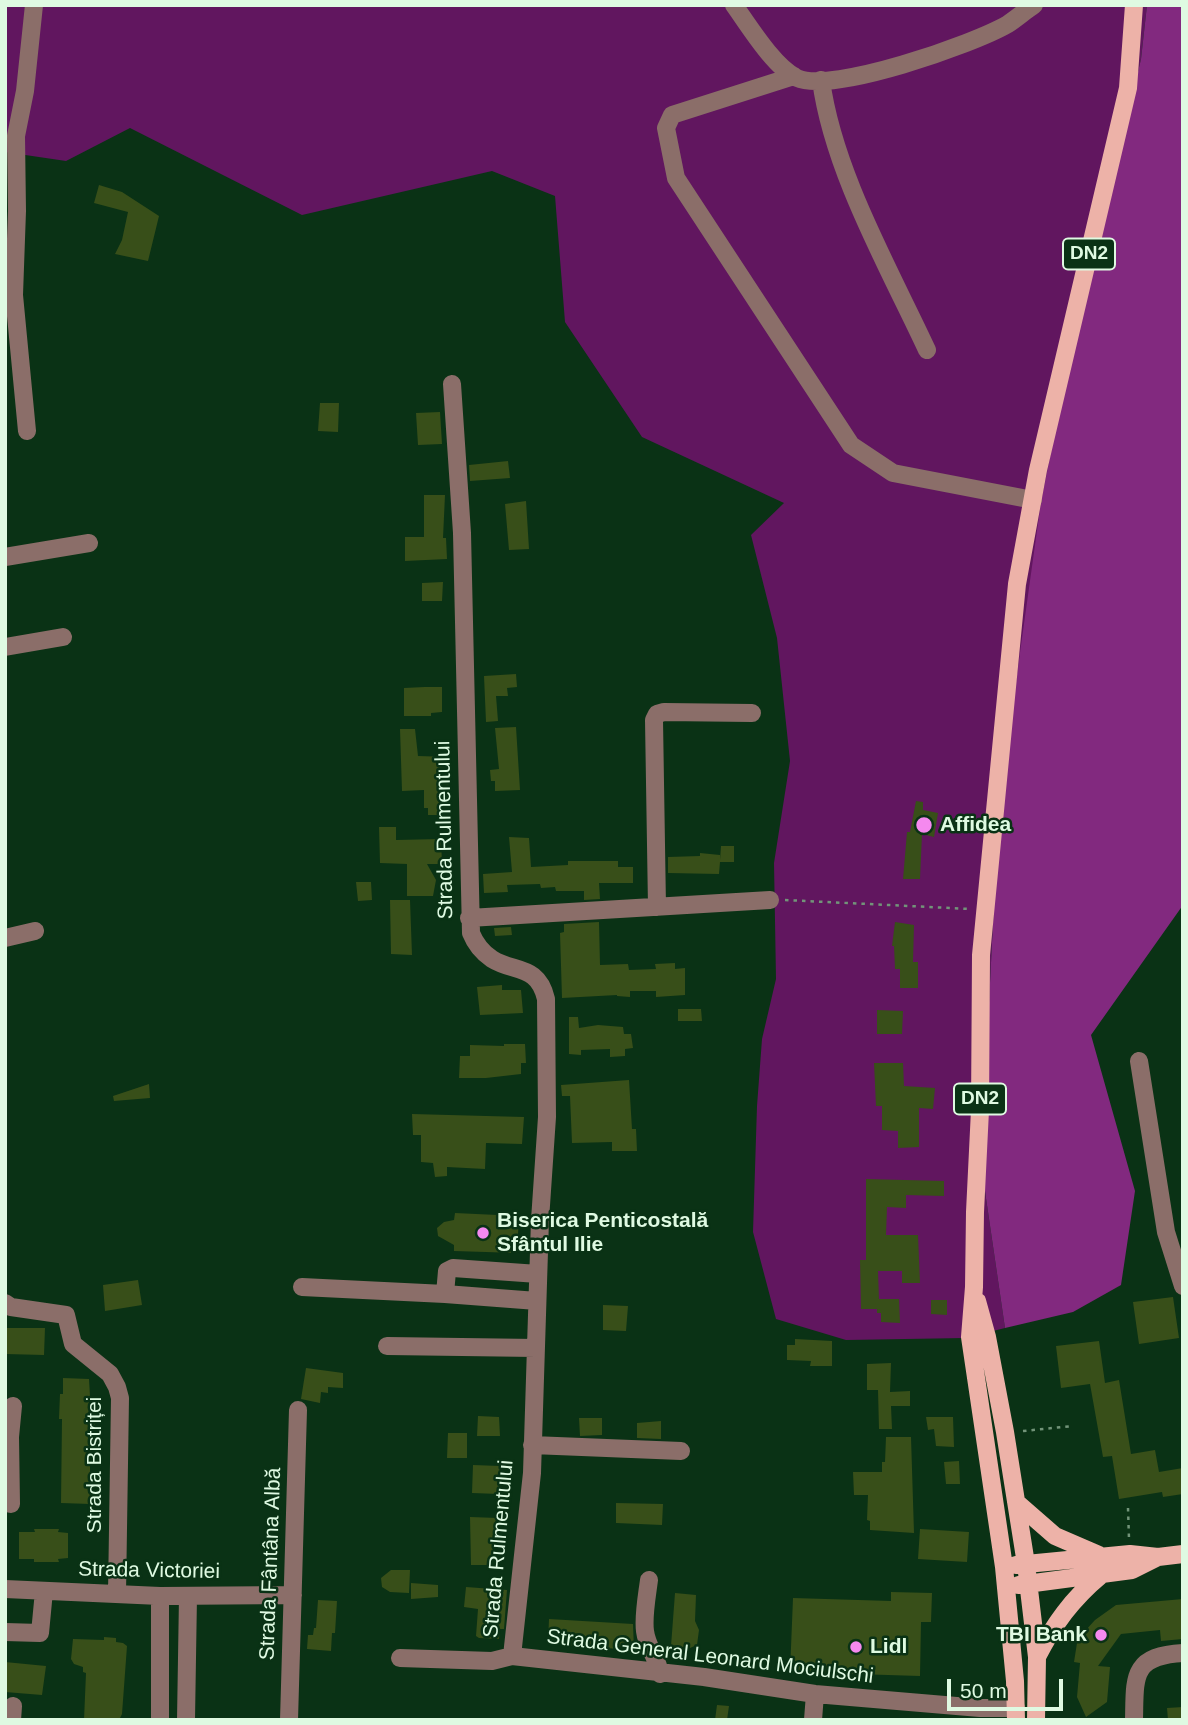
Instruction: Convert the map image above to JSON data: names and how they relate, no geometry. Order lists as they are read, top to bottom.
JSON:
{
  "streets": {
    "main road": ["DN2"],
    "street": [
      "Strada Rulmentului",
      "Strada Bistriței",
      "Strada Fântâna Albă",
      "Strada Victoriei",
      "Strada General Leonard Mociulschi"
    ]
  },
  "crossings": [
    ["DN2", "Strada General Leonard Mociulschi"],
    ["Strada Rulmentului", "Strada General Leonard Mociulschi"],
    ["Strada Bistriței", "Strada Victoriei"],
    ["Strada Fântâna Albă", "Strada Victoriei"]
  ],
  "places": [
    "Affidea",
    "Biserica Penticostală Sfântul Ilie",
    "TBI Bank",
    "Lidl"
  ],
  "scale_bar": "50 m"
}
